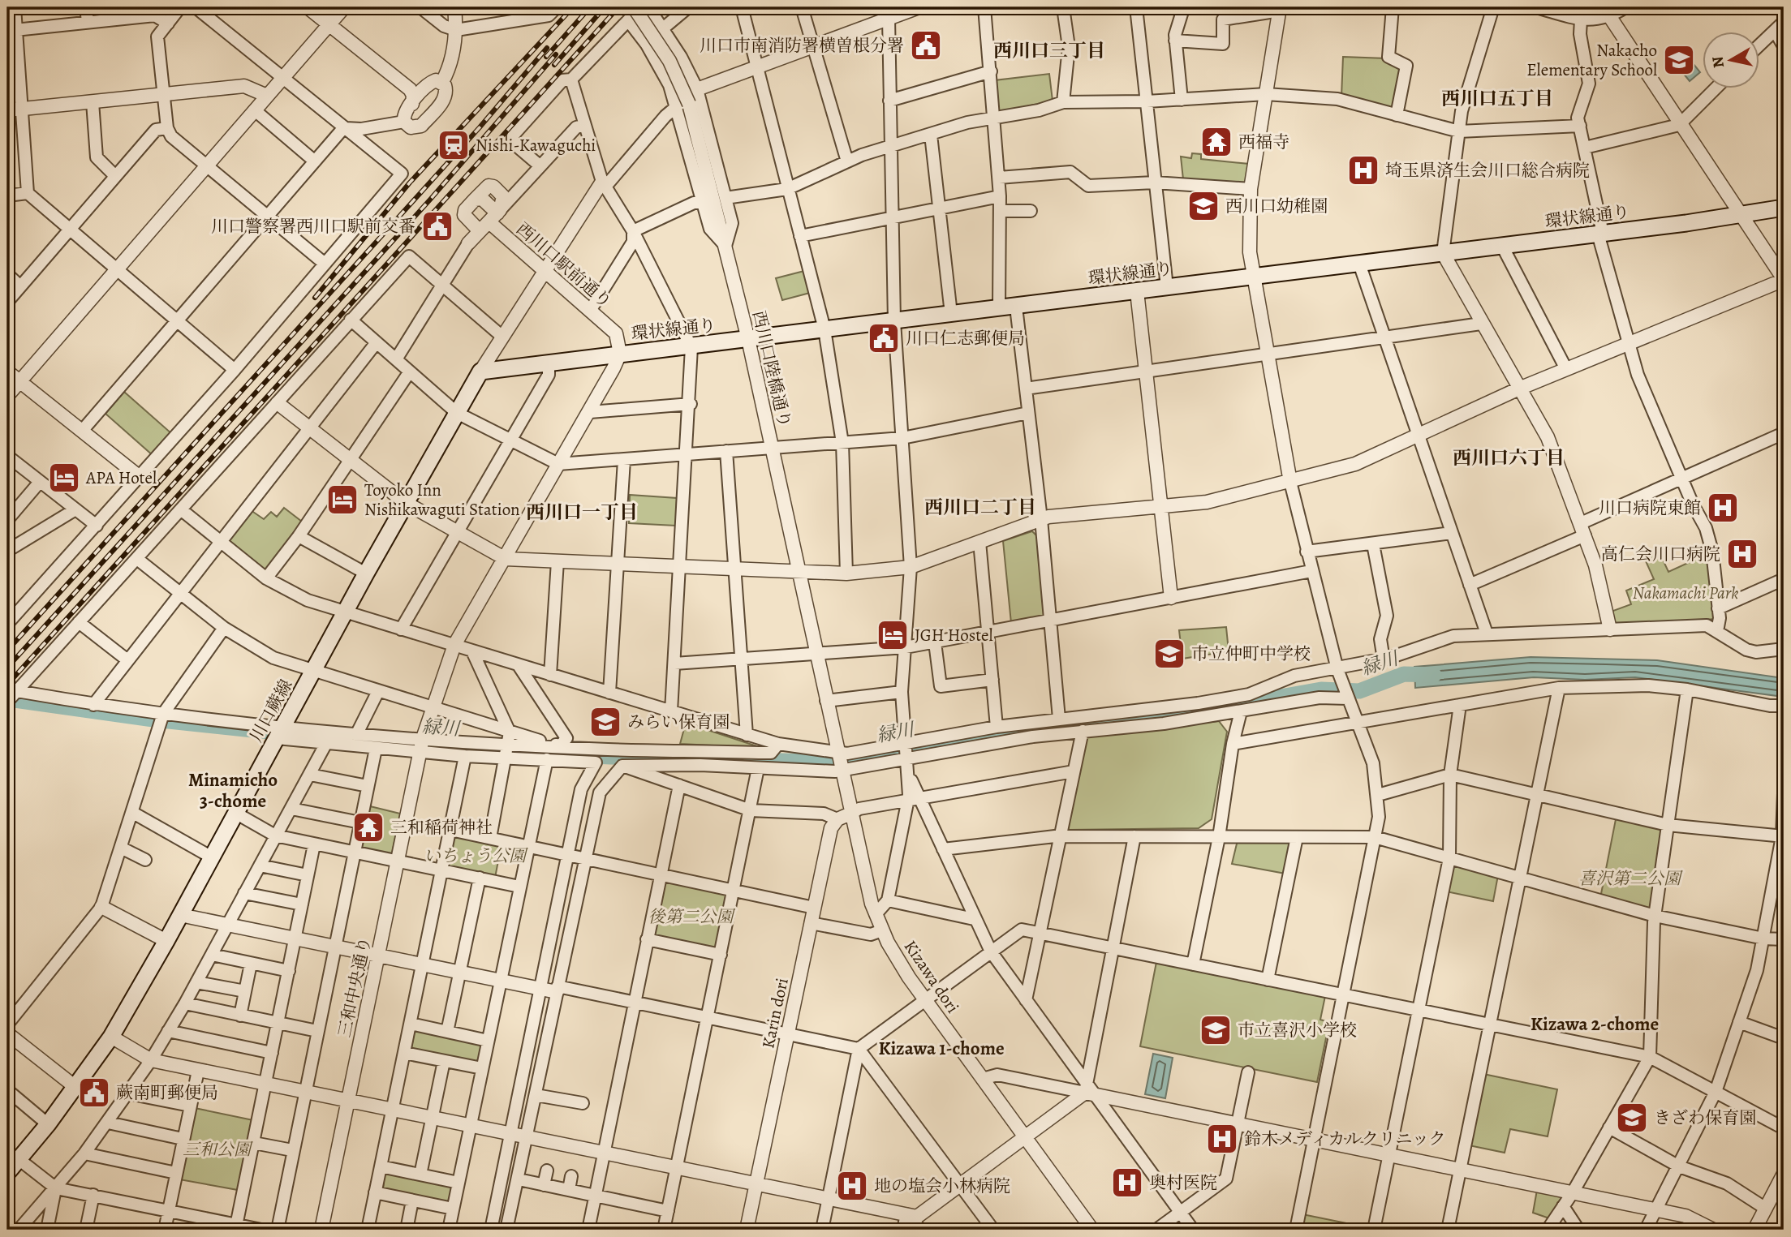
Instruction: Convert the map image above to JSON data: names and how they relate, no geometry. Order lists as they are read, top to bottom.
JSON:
{
  "streets": {
    "main road": ["環状線通り", "川口蕨線"],
    "street": [
      "西川口駅前通り",
      "西川口陸橋通り",
      "Kizawa dori",
      "三和中央通り",
      "Karin dori"
    ]
  },
  "crossings": [
    ["環状線通り", "西川口駅前通り"],
    ["環状線通り", "西川口陸橋通り"],
    ["環状線通り", "川口蕨線"],
    ["環状線通り", "三和中央通り"],
    ["西川口駅前通り", "三和中央通り"],
    ["西川口陸橋通り", "Kizawa dori"]
  ],
  "districts": [
    "西川口三丁目",
    "西川口五丁目",
    "西川口六丁目",
    "西川口二丁目",
    "西川口一丁目",
    "Minamicho 3-chome",
    "Kizawa 2-chome",
    "Kizawa 1-chome"
  ],
  "water": ["緑川"],
  "parks": [
    "Nakamachi Park",
    "いちょう公園",
    "喜沢第二公園",
    "後第二公園",
    "三和公園"
  ],
  "places": {
    "public building": [
      "川口市南消防署横曽根分署",
      "川口警察署西川口駅前交番",
      "川口仁志郵便局",
      "蕨南町郵便局"
    ],
    "school or university": [
      "Nakacho Elementary School",
      "西川口幼稚園",
      "市立仲町中学校",
      "みらい保育園",
      "市立喜沢小学校",
      "きざわ保育園"
    ],
    "temple": ["西福寺", "三和稲荷神社"],
    "station": ["Nishi-Kawaguchi"],
    "hospital": [
      "埼玉県済生会川口総合病院",
      "川口病院東館",
      "高仁会川口病院",
      "鈴木メディカルクリニック",
      "奥村医院",
      "地の塩会小林病院"
    ],
    "hotel": ["APA Hotel", "Toyoko Inn Nishikawaguti Station", "JGH Hostel"]
  },
  "north": "left"
}
